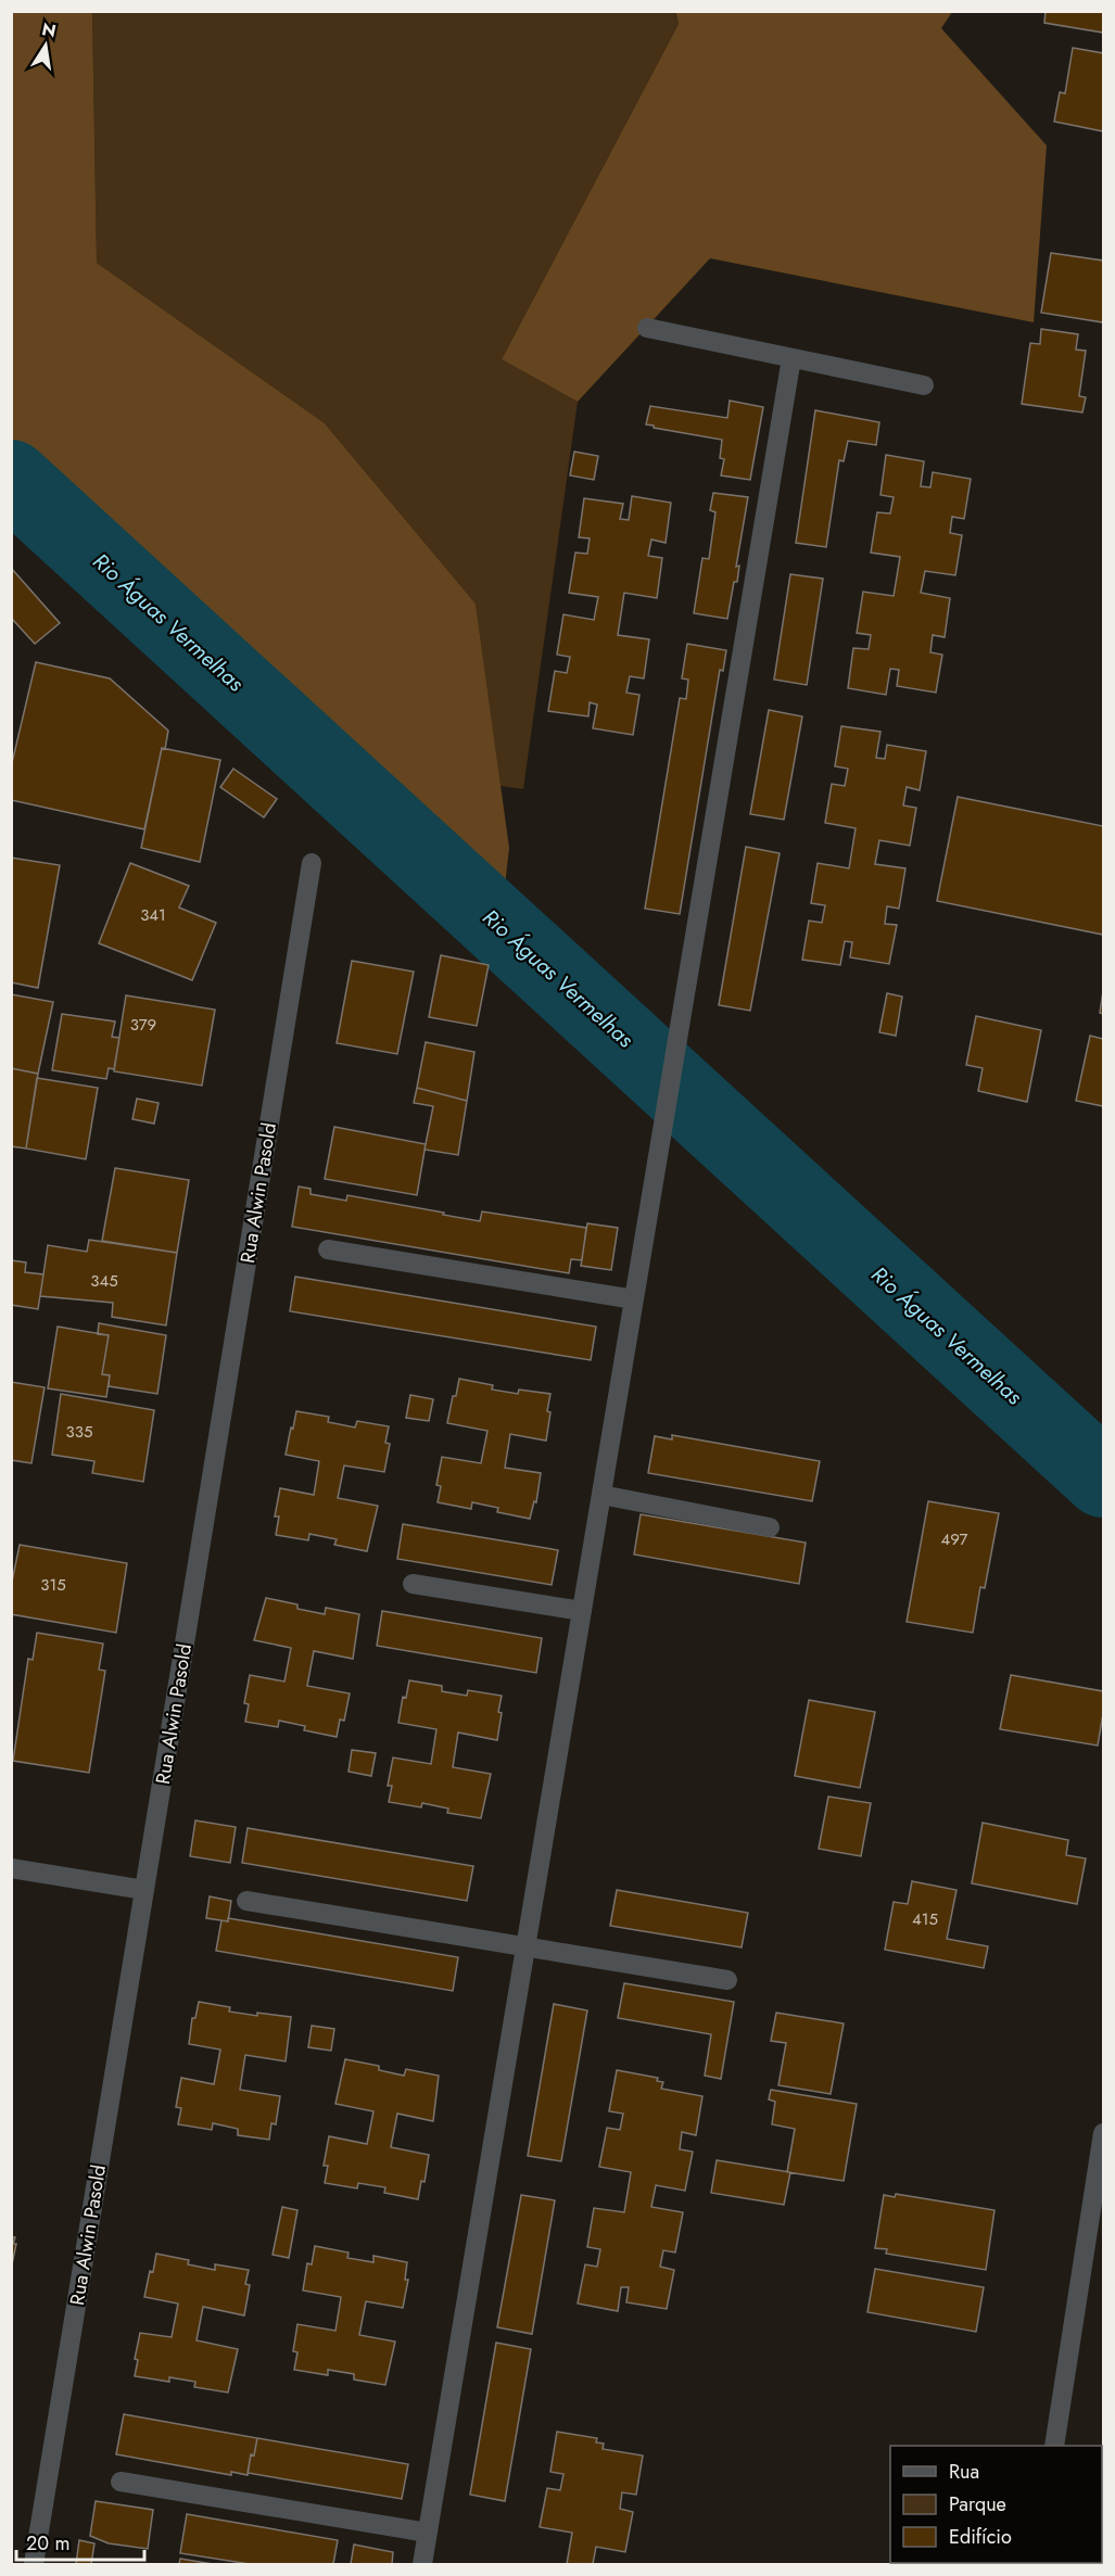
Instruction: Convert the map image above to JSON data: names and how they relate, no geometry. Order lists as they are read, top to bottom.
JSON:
{
  "streets": {
    "street": ["Rua Alwin Pasold"]
  },
  "water": ["Rio Águas Vermelhas"],
  "house_numbers": [
    "341",
    "379",
    "345",
    "335",
    "497",
    "315",
    "415"
  ],
  "legend": ["Rua", "Parque", "Edifício"],
  "scale_bar": "20 m",
  "north": "top"
}
